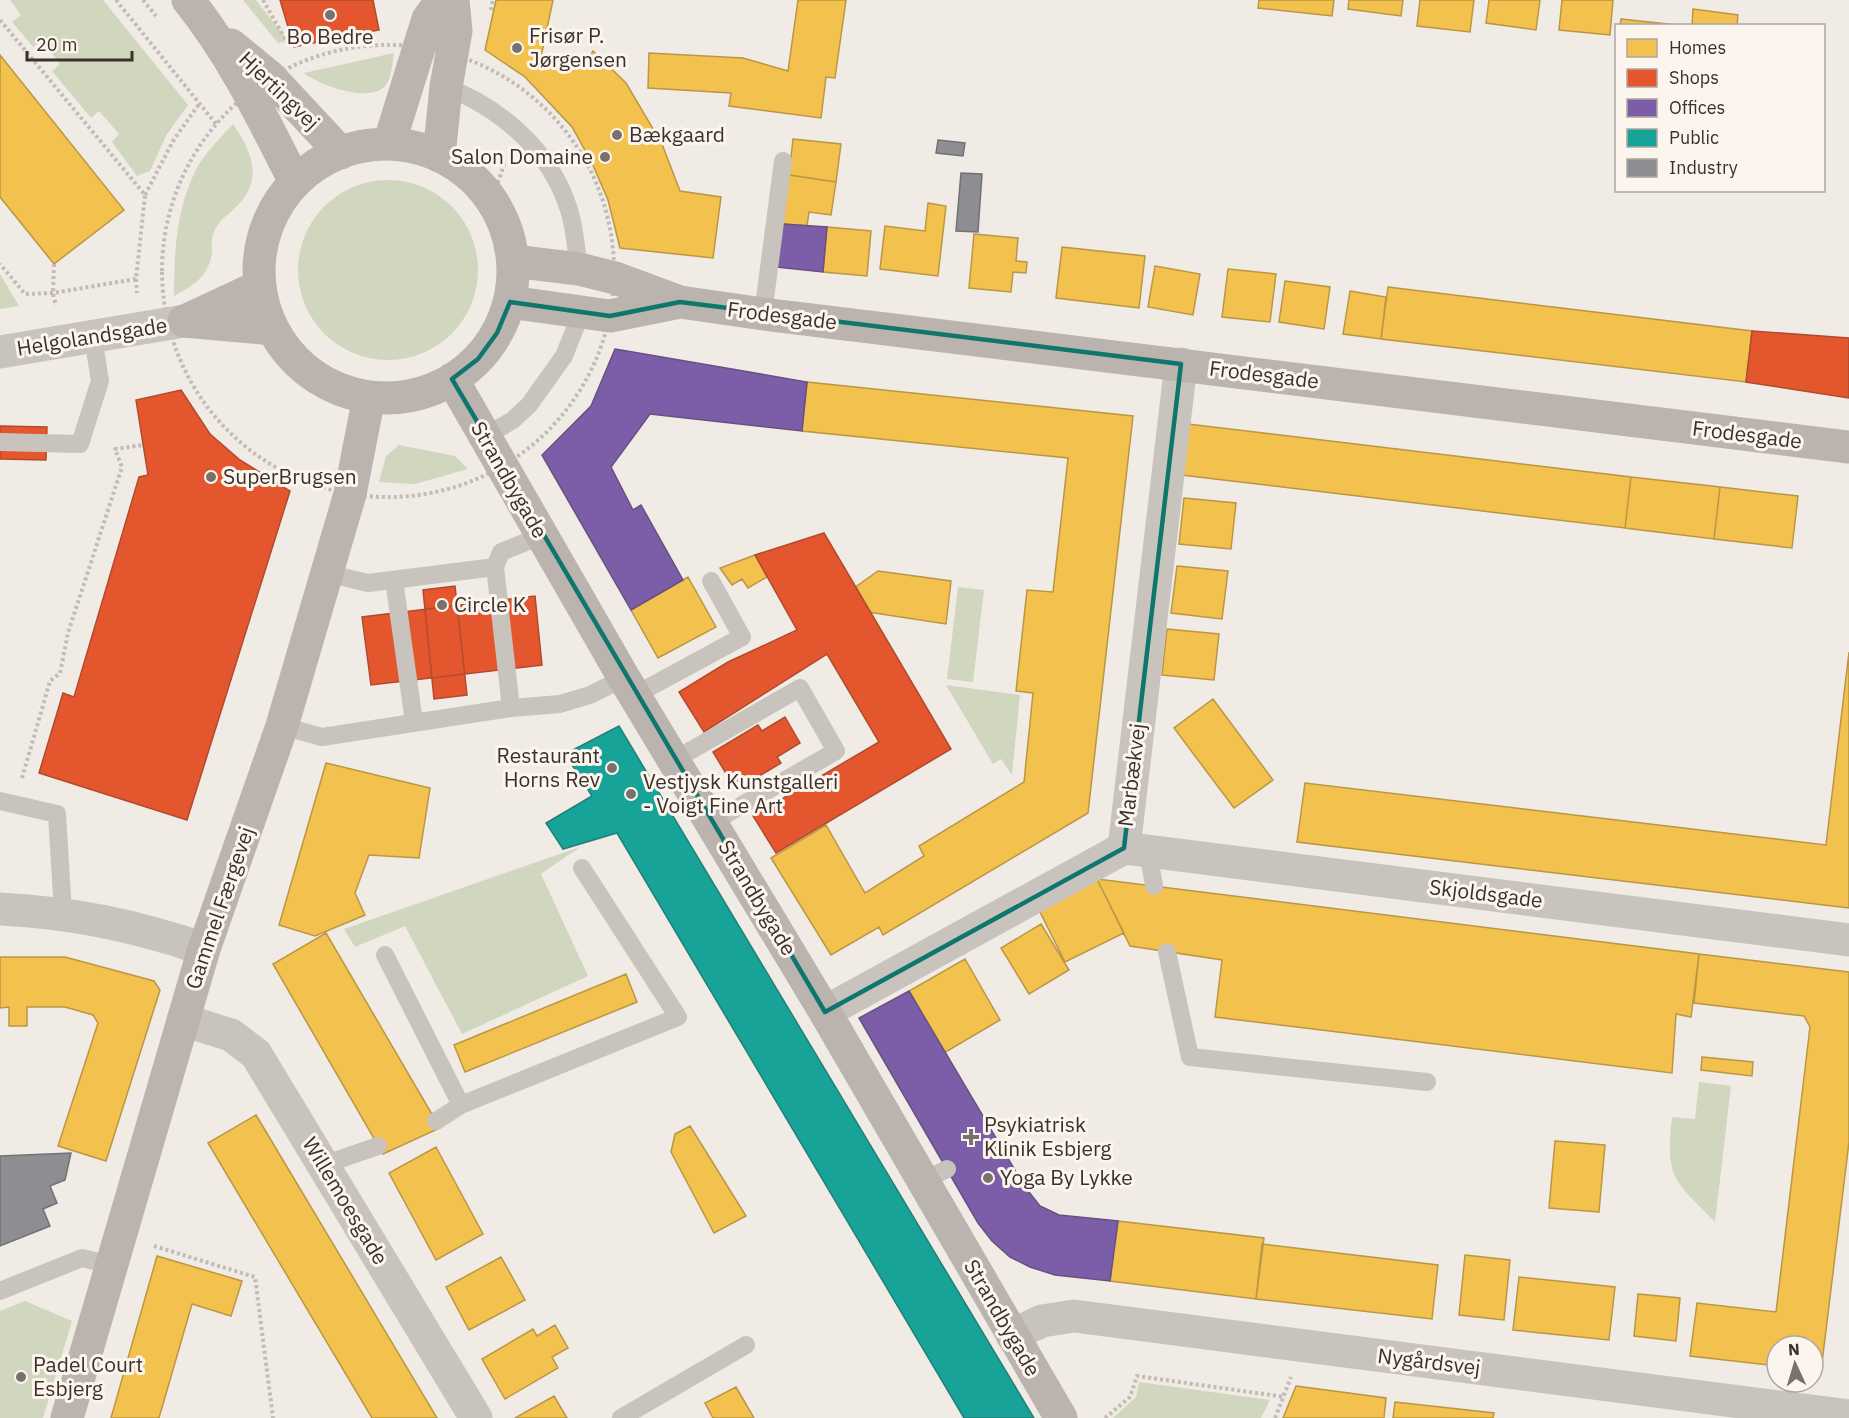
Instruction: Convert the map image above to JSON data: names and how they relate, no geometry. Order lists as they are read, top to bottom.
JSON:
{
  "streets": {
    "street": [
      "Hjertingvej",
      "Frodesgade",
      "Helgolandsgade",
      "Strandbygade",
      "Marbækvej",
      "Skjoldsgade",
      "Gammel Færgevej",
      "Willemoesgade",
      "Nygårdsvej"
    ]
  },
  "crossings": [
    ["Frodesgade", "Marbækvej"],
    ["Strandbygade", "Marbækvej"],
    ["Strandbygade", "Nygårdsvej"],
    ["Marbækvej", "Skjoldsgade"],
    ["Gammel Færgevej", "Willemoesgade"]
  ],
  "places": {
    "other": [
      "Bo Bedre",
      "Frisør P. Jørgensen",
      "Bækgaard",
      "Salon Domaine",
      "SuperBrugsen",
      "Circle K",
      "Restaurant Horns Rev",
      "Vestjysk Kunstgalleri - Voigt Fine Art",
      "Yoga By Lykke",
      "Padel Court Esbjerg"
    ],
    "health": ["Psykiatrisk Klinik Esbjerg"]
  },
  "legend": [
    "Homes",
    "Shops",
    "Offices",
    "Public",
    "Industry"
  ],
  "scale_bar": "20 m",
  "north": "top"
}
